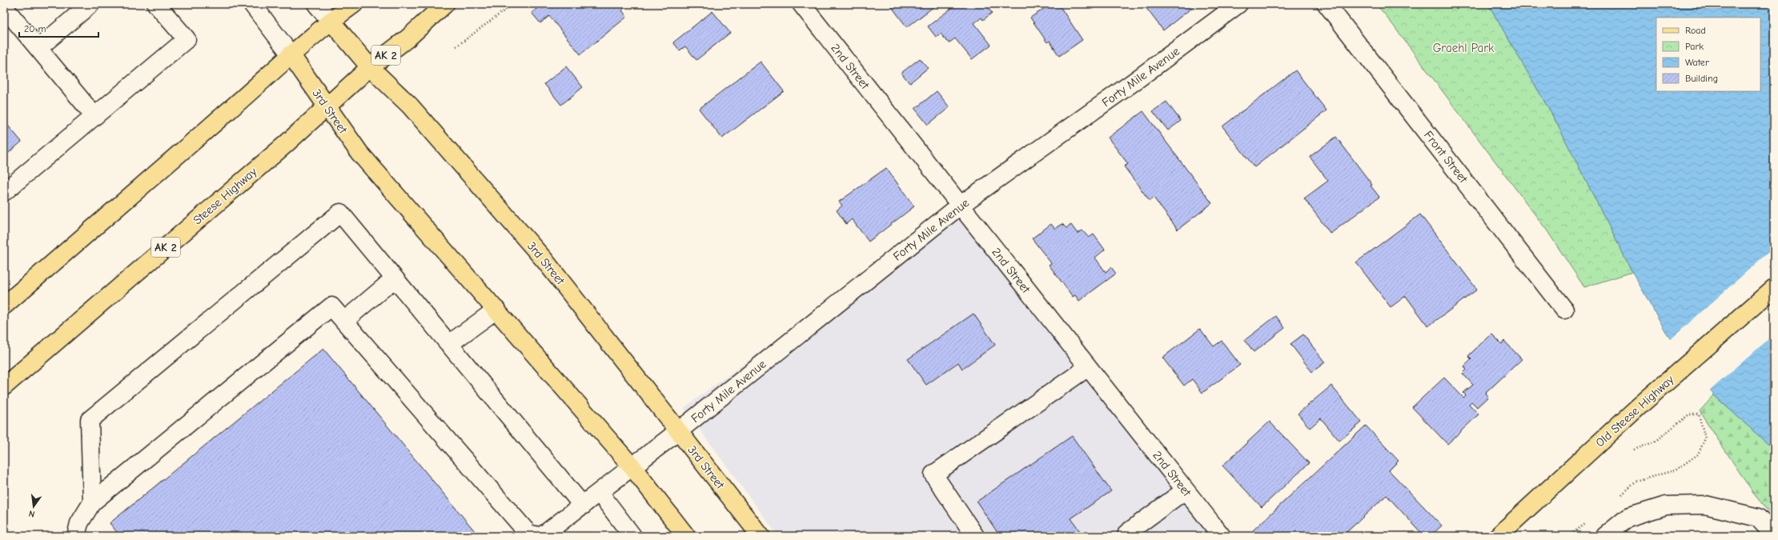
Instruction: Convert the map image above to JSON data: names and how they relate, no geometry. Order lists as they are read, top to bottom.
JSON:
{
  "streets": {
    "main road": [
      "AK 2",
      "3rd Street",
      "Steese Highway",
      "Old Steese Highway"
    ],
    "street": ["2nd Street", "Forty Mile Avenue", "Front Street"]
  },
  "crossings": [
    ["2nd Street", "Forty Mile Avenue"],
    ["Forty Mile Avenue", "3rd Street"],
    ["3rd Street", "Steese Highway"]
  ],
  "parks": ["Graehl Park"],
  "legend": [
    "Road",
    "Park",
    "Water",
    "Building"
  ],
  "scale_bar": "20 m",
  "north": "bottom"
}
